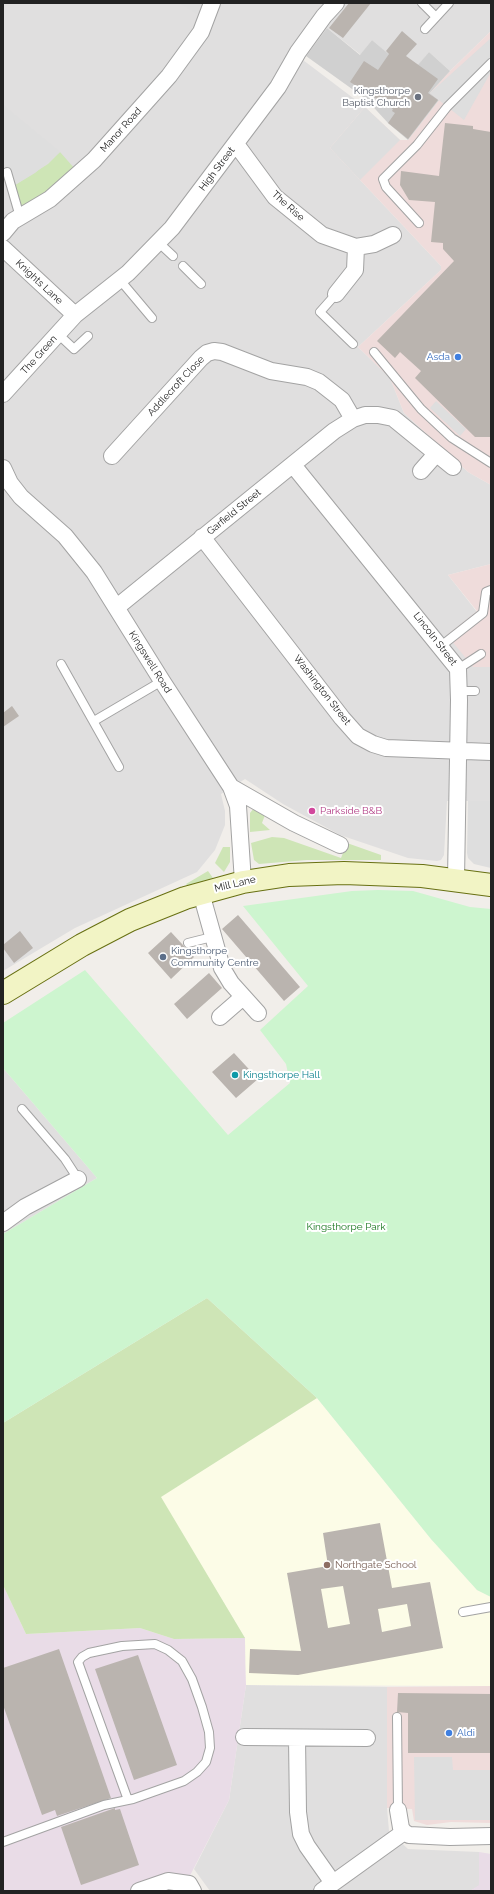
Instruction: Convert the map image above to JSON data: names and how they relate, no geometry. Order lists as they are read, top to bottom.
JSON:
{
  "streets": {
    "street": [
      "Manor Road",
      "High Street",
      "The Rise",
      "Knights Lane",
      "The Green",
      "Addlecroft Close",
      "Garfield Street",
      "Lincoln Street",
      "Kingswell Road",
      "Washington Street",
      "Mill Lane"
    ]
  },
  "crossings": [
    ["High Street", "The Rise"],
    ["High Street", "Knights Lane"],
    ["High Street", "The Green"],
    ["Knights Lane", "The Green"],
    ["Addlecroft Close", "Garfield Street"],
    ["Garfield Street", "Lincoln Street"],
    ["Garfield Street", "Kingswell Road"],
    ["Garfield Street", "Washington Street"],
    ["Lincoln Street", "Washington Street"],
    ["Lincoln Street", "Mill Lane"],
    ["Kingswell Road", "Mill Lane"]
  ],
  "parks": ["Kingsthorpe Park"],
  "places": [
    "Kingsthorpe Baptist Church",
    "Asda",
    "Parkside B&B",
    "Kingsthorpe Community Centre",
    "Kingsthorpe Hall",
    "Northgate School",
    "Aldi"
  ]
}
